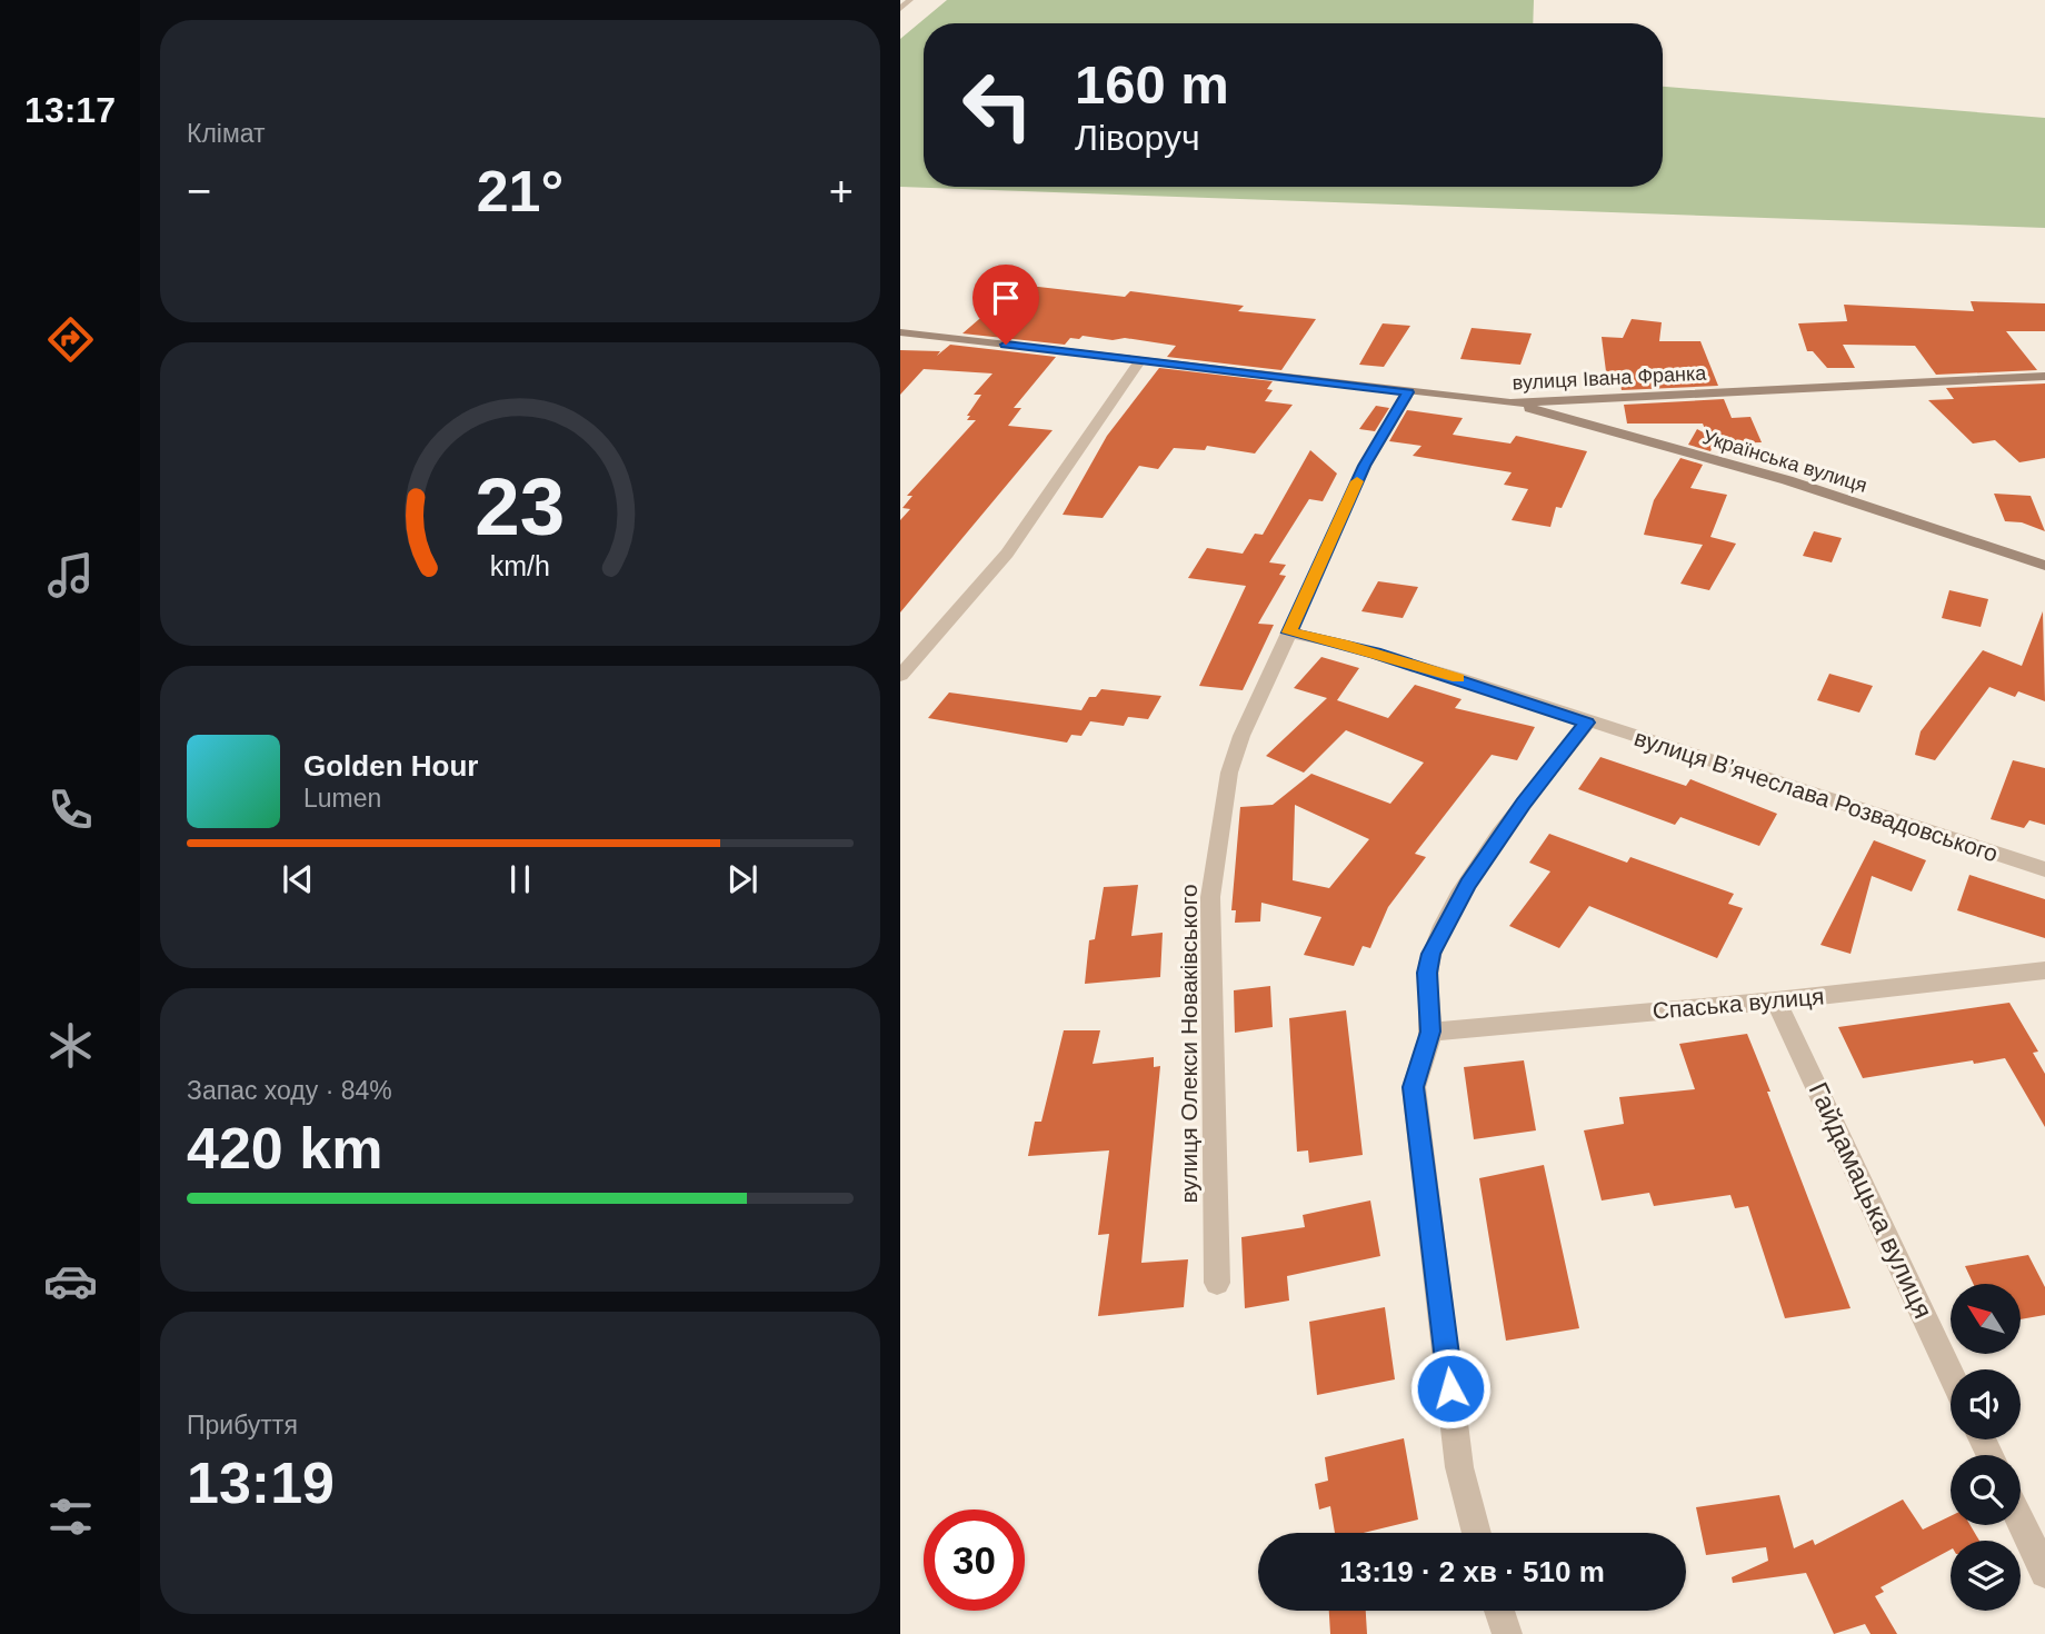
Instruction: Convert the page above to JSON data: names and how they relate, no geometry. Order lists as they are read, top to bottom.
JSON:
{
  "streets": {
    "street": [
      "вулиця Івана Франка",
      "Українська вулиця",
      "вулиця Вʼячеслава Розвадовського",
      "Спаська вулиця",
      "вулиця Олекси Новаківського",
      "Гайдамацька вулиця"
    ]
  },
  "crossings": [
    ["вулиця Івана Франка", "Українська вулиця"],
    ["вулиця Вʼячеслава Розвадовського", "вулиця Олекси Новаківського"],
    ["Спаська вулиця", "Гайдамацька вулиця"]
  ],
  "north": "top left",
  "page": {
    "tabs": "13:17",
    "tile": [
      "Клімат",
      ["Запас ходу · 84%", "420 km"],
      ["Прибуття", "13:19"]
    ],
    "turn": ["160 m", "Ліворуч"],
    "heat": ["−", "21°", "+"],
    "song": ["Golden Hour", "Lumen"],
    "limit": "30",
    "trip": "13:19 · 2 хв · 510 m",
    "gauge": ["23", "km/h"]
  }
}
